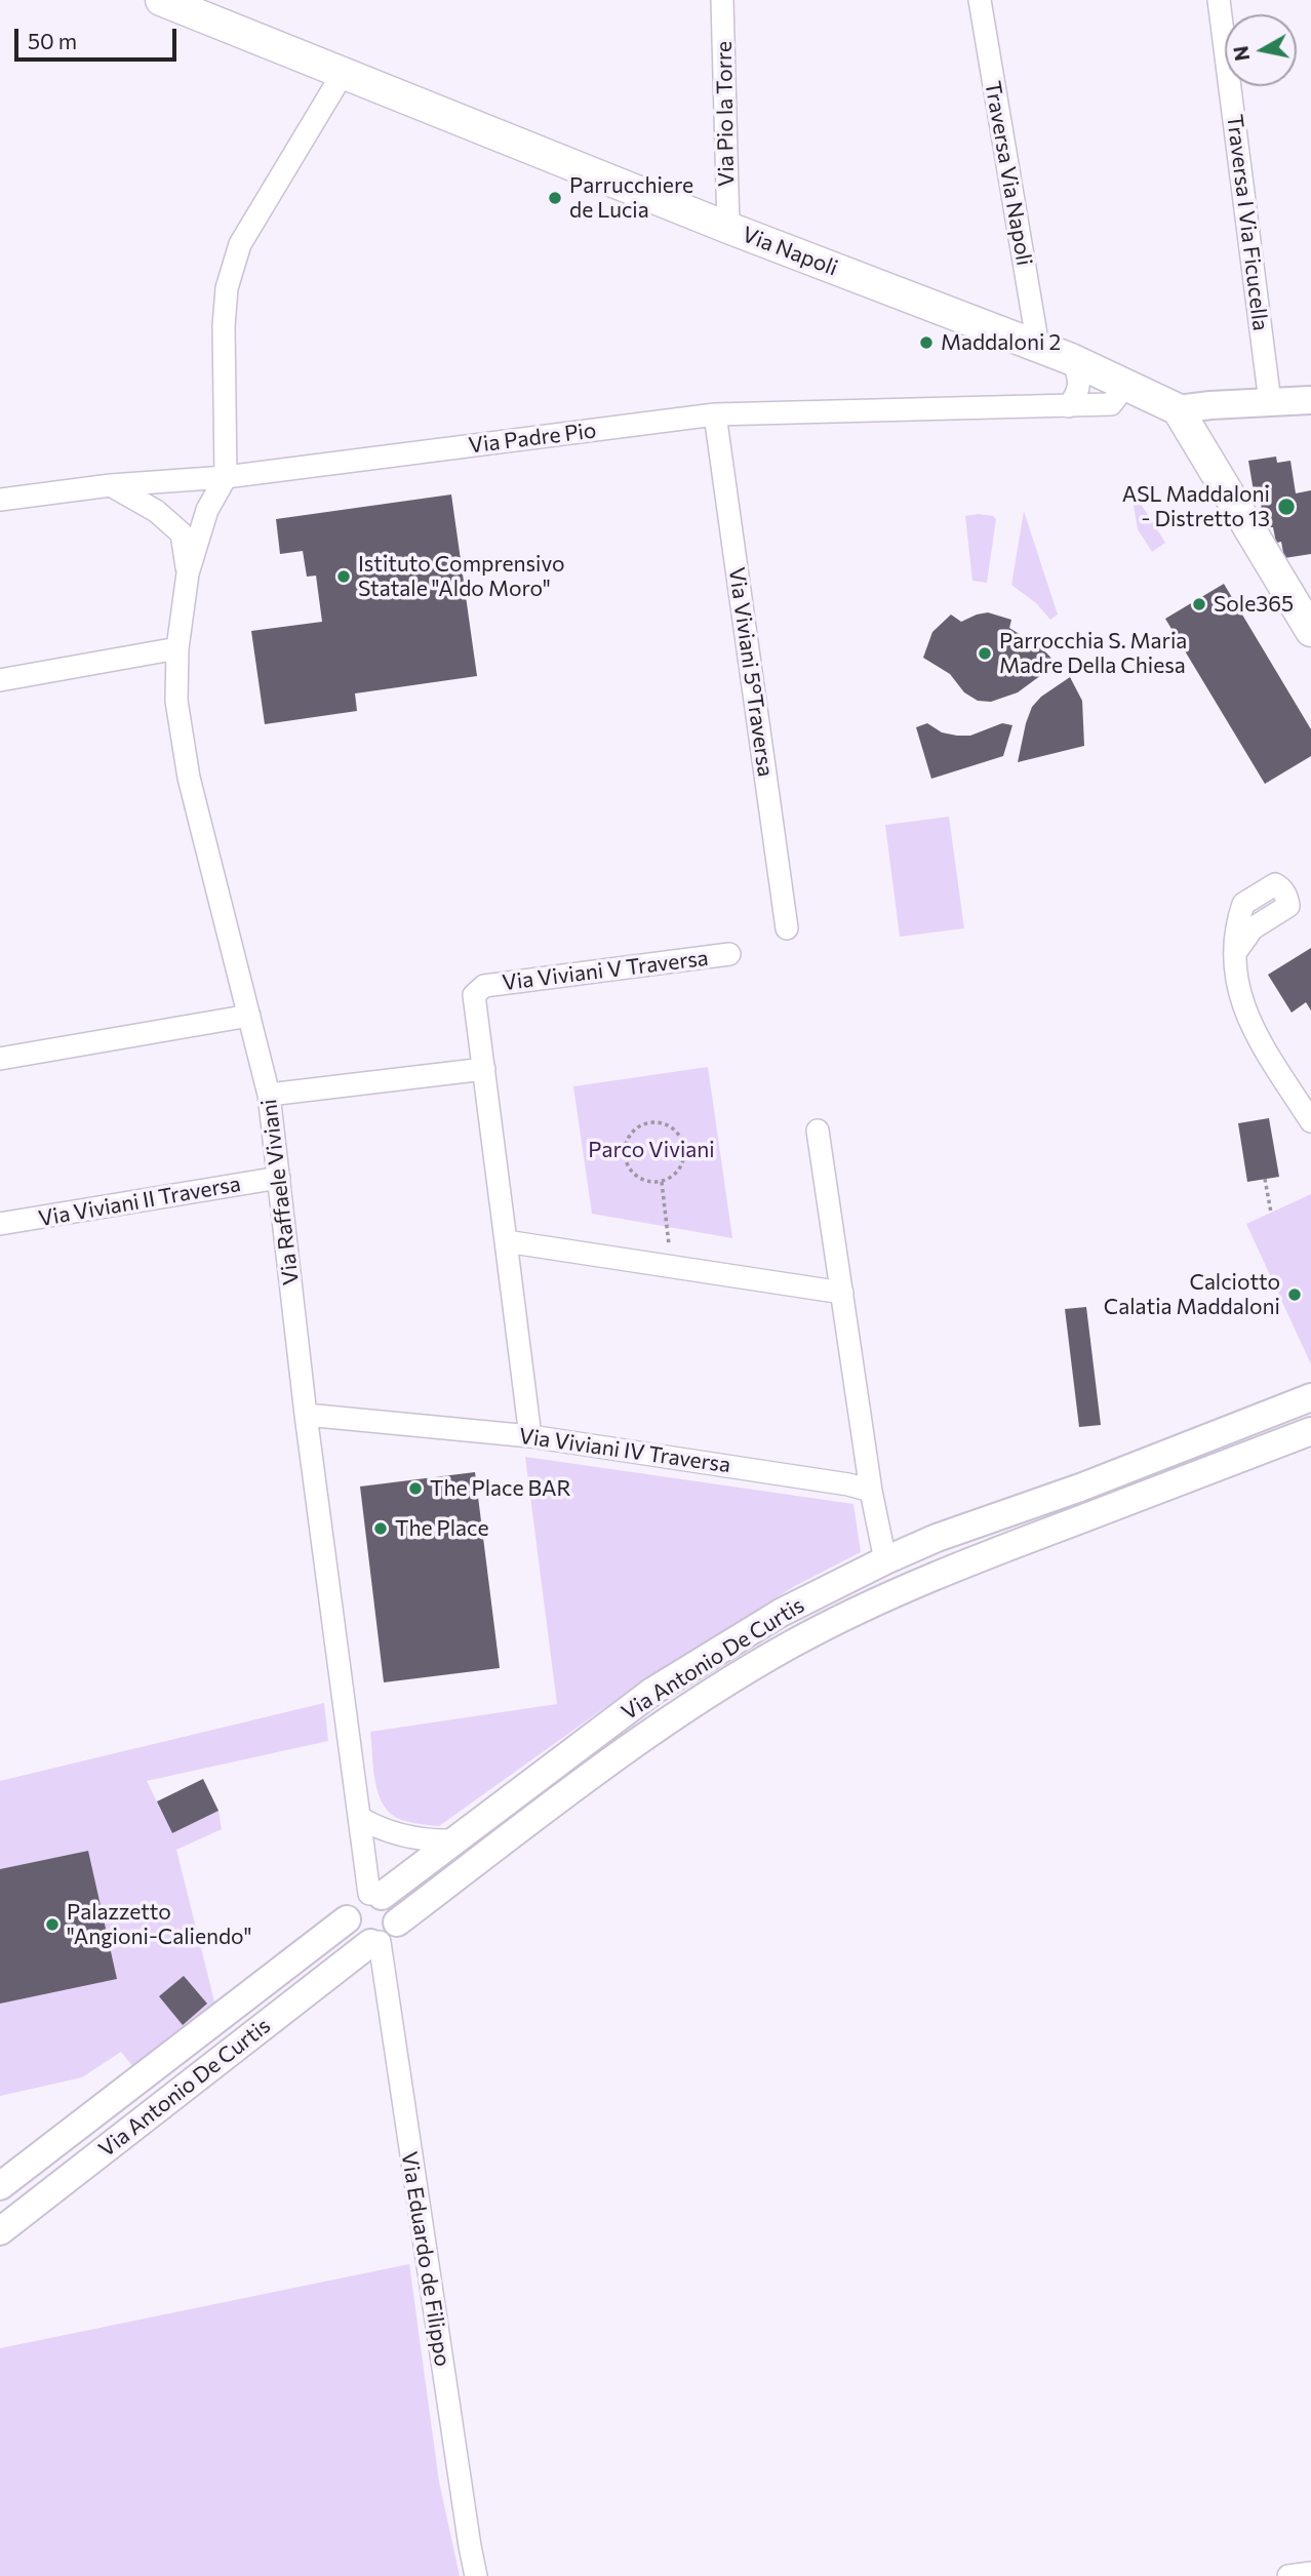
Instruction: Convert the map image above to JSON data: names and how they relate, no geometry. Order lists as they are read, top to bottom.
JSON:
{
  "streets": {
    "main road": ["Via Napoli"],
    "street": [
      "Via Pio la Torre",
      "Traversa Via Napoli",
      "Traversa I Via Ficucella",
      "Via Padre Pio",
      "Via Viviani 5°Traversa",
      "Via Viviani V Traversa",
      "Via Raffaele Viviani",
      "Via Viviani II Traversa",
      "Via Viviani IV Traversa",
      "Via Antonio De Curtis",
      "Via Eduardo de Filippo"
    ]
  },
  "crossings": [
    ["Via Pio la Torre", "Via Napoli"],
    ["Traversa Via Napoli", "Via Napoli"],
    ["Via Napoli", "Via Padre Pio"],
    ["Via Napoli", "Via Raffaele Viviani"],
    ["Via Padre Pio", "Via Viviani 5°Traversa"],
    ["Via Padre Pio", "Via Raffaele Viviani"],
    ["Via Viviani V Traversa", "Via Viviani IV Traversa"],
    ["Via Raffaele Viviani", "Via Viviani II Traversa"],
    ["Via Raffaele Viviani", "Via Viviani IV Traversa"],
    ["Via Raffaele Viviani", "Via Antonio De Curtis"],
    ["Via Raffaele Viviani", "Via Eduardo de Filippo"],
    ["Via Antonio De Curtis", "Via Eduardo de Filippo"]
  ],
  "parks": ["Parco Viviani"],
  "places": [
    "Parrucchiere de Lucia",
    "Maddaloni 2",
    "ASL Maddaloni - Distretto 13",
    "Istituto Comprensivo Statale \"Aldo Moro\"",
    "Sole365",
    "Parrocchia S. Maria Madre Della Chiesa",
    "Calciotto Calatia Maddaloni",
    "The Place BAR",
    "The Place",
    "Palazzetto \"Angioni-Caliendo\""
  ],
  "scale_bar": "50 m",
  "north": "left"
}
